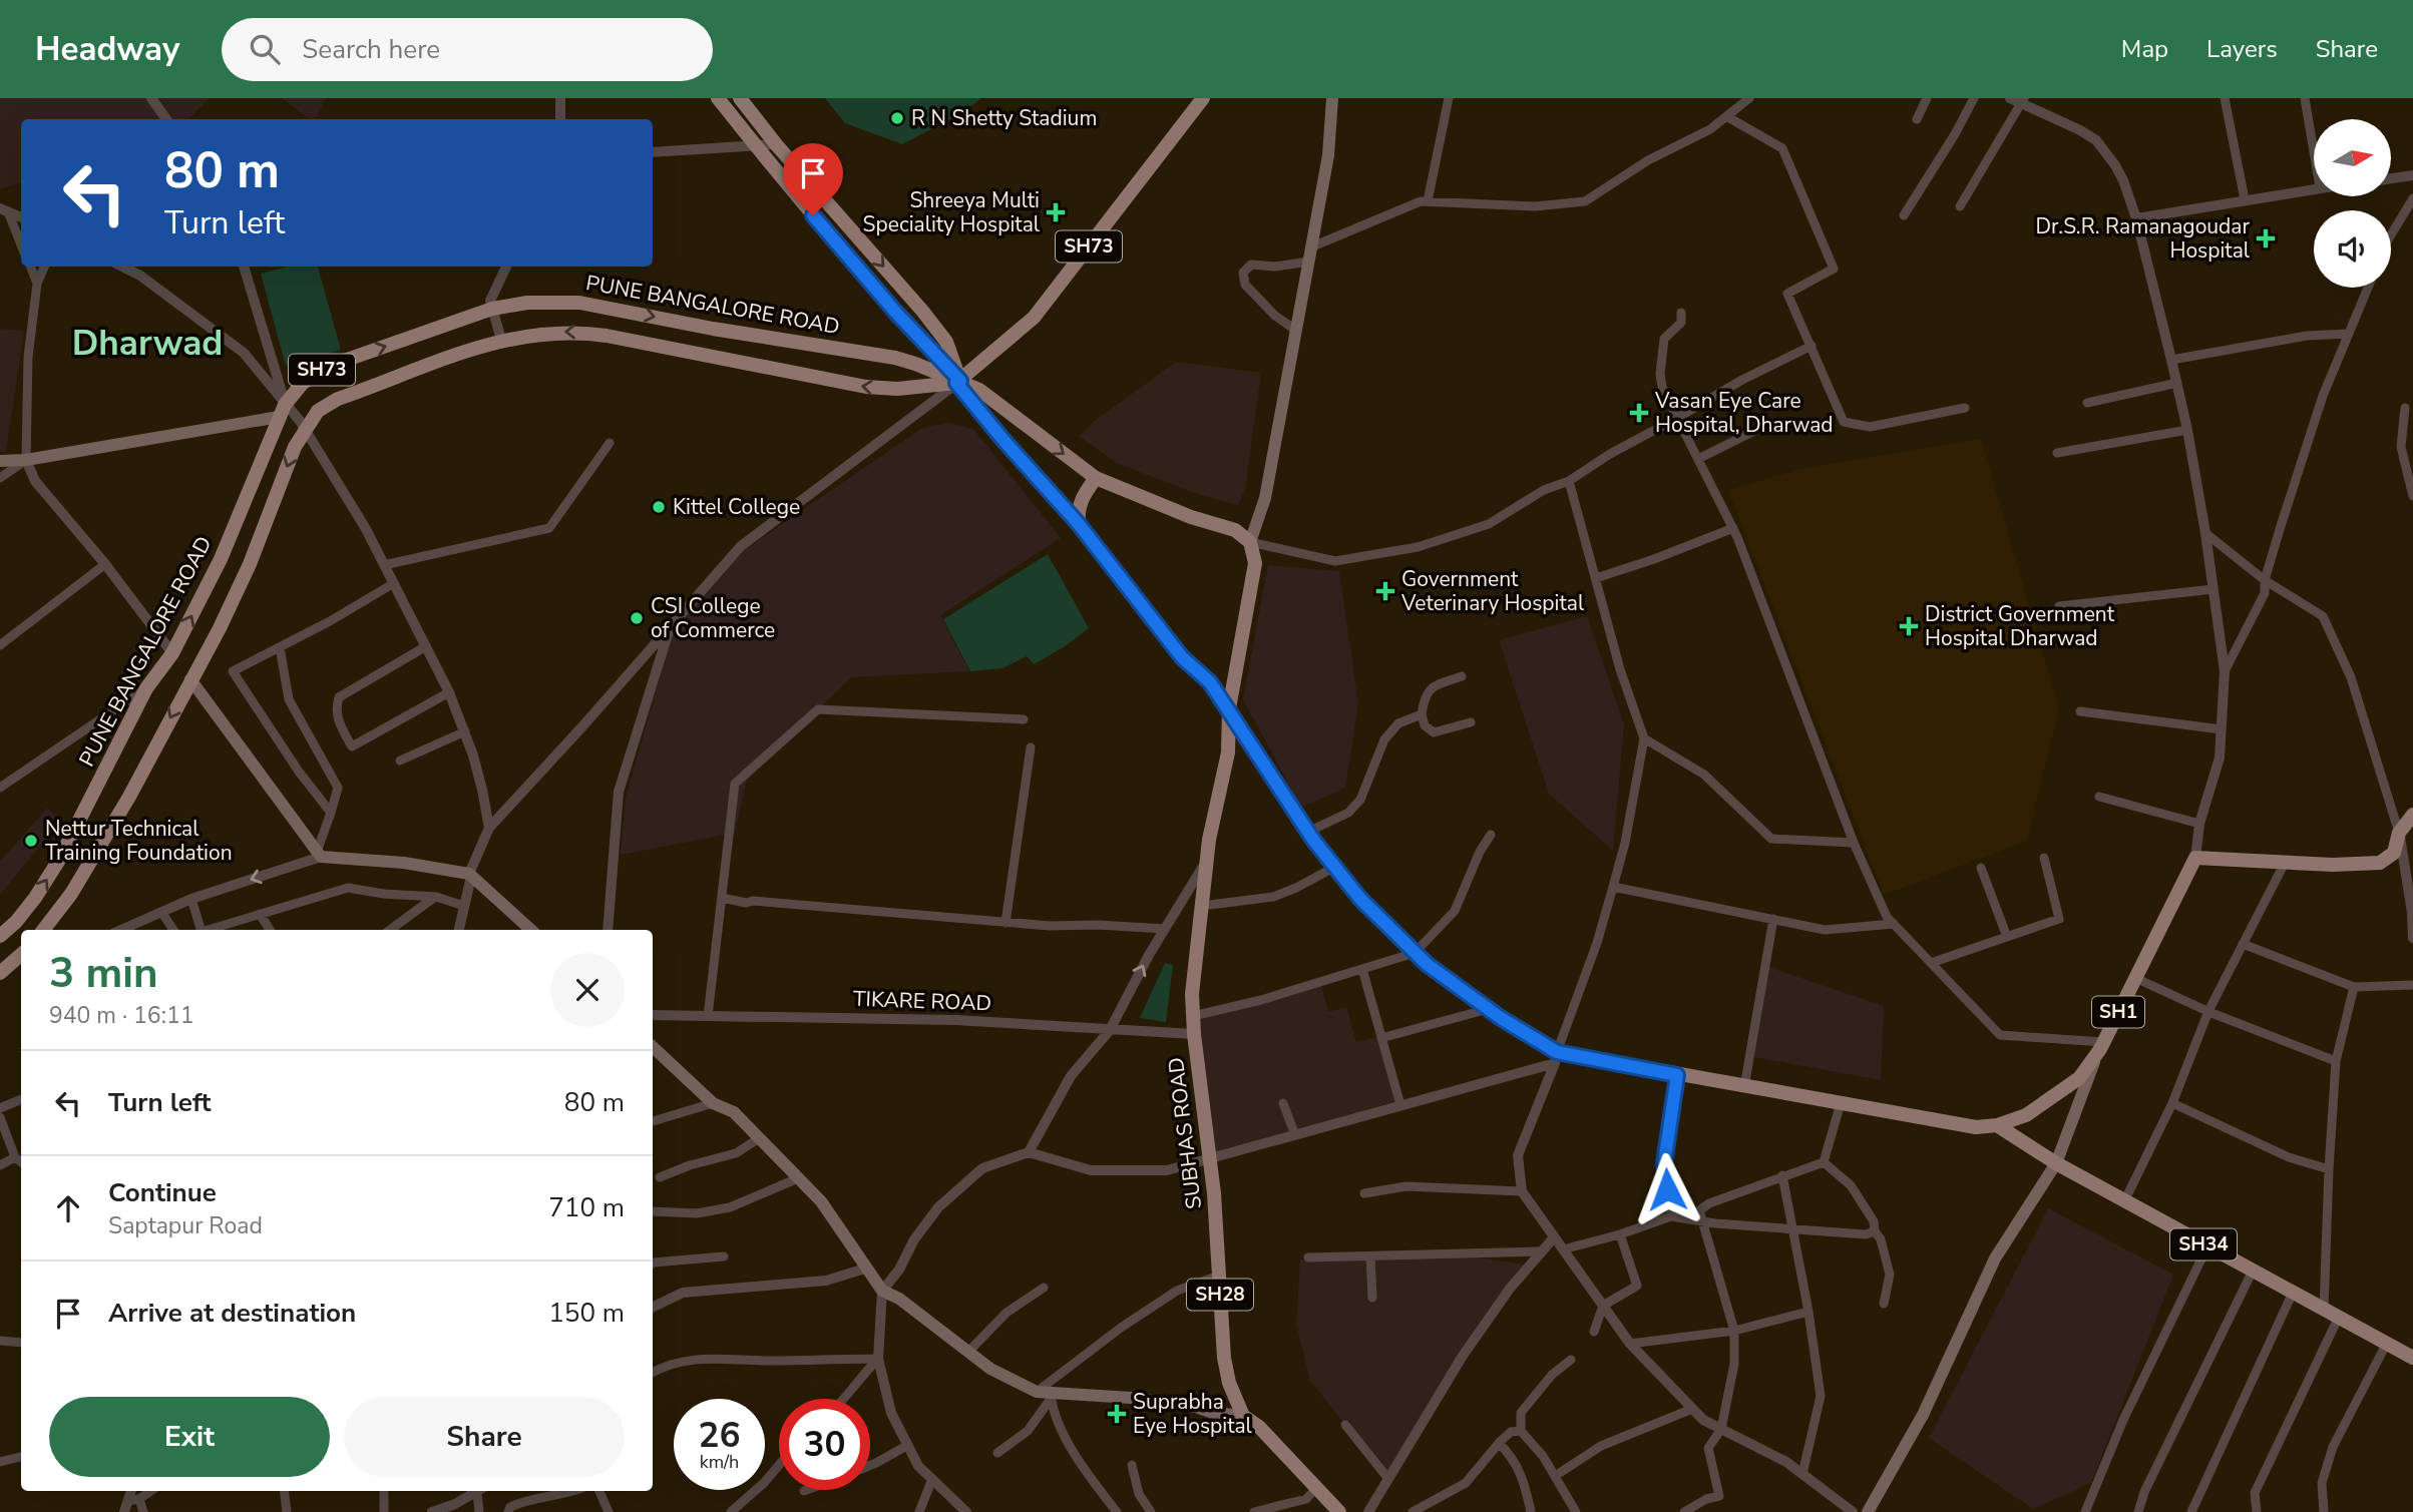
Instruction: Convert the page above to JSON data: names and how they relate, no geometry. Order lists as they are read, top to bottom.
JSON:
{
  "streets": {
    "main road": [
      "SH73",
      "PUNE BANGALORE ROAD",
      "SH1",
      "SUBHAS ROAD",
      "SH34",
      "SH28"
    ],
    "street": ["TIKARE ROAD"]
  },
  "crossings": [
    ["SH73", "PUNE BANGALORE ROAD"],
    ["SH73", "SH1"],
    ["PUNE BANGALORE ROAD", "SH1"],
    ["TIKARE ROAD", "SUBHAS ROAD"],
    ["SH1", "SUBHAS ROAD"],
    ["SH1", "SH34"]
  ],
  "one_way": ["PUNE BANGALORE ROAD"],
  "districts": ["Dharwad"],
  "places": {
    "other": [
      "R N Shetty Stadium",
      "Kittel College",
      "CSI College of Commerce",
      "Nettur Technical Training Foundation"
    ],
    "health": [
      "Shreeya Multi Speciality Hospital",
      "Dr.S.R. Ramanagoudar Hospital",
      "Vasan Eye Care Hospital, Dharwad",
      "Government Veterinary Hospital",
      "District Government Hospital Dharwad",
      "Suprabha Eye Hospital"
    ]
  },
  "north": "right",
  "page": {
    "header": "Headway",
    "search": "Search here",
    "nav": ["Map", "Layers", "Share"],
    "turn": ["80 m", "Turn left"],
    "heading": ["3 min", "940 m · 16:11"],
    "list": [
      {
        "name": "Turn left",
        "value": "80 m"
      },
      {
        "name": "Continue",
        "note": "Saptapur Road",
        "value": "710 m"
      },
      {
        "name": "Arrive at destination",
        "value": "150 m"
      }
    ],
    "buttons": ["Exit", "Share"],
    "speed": "26 km/h",
    "limit": "30"
  }
}
